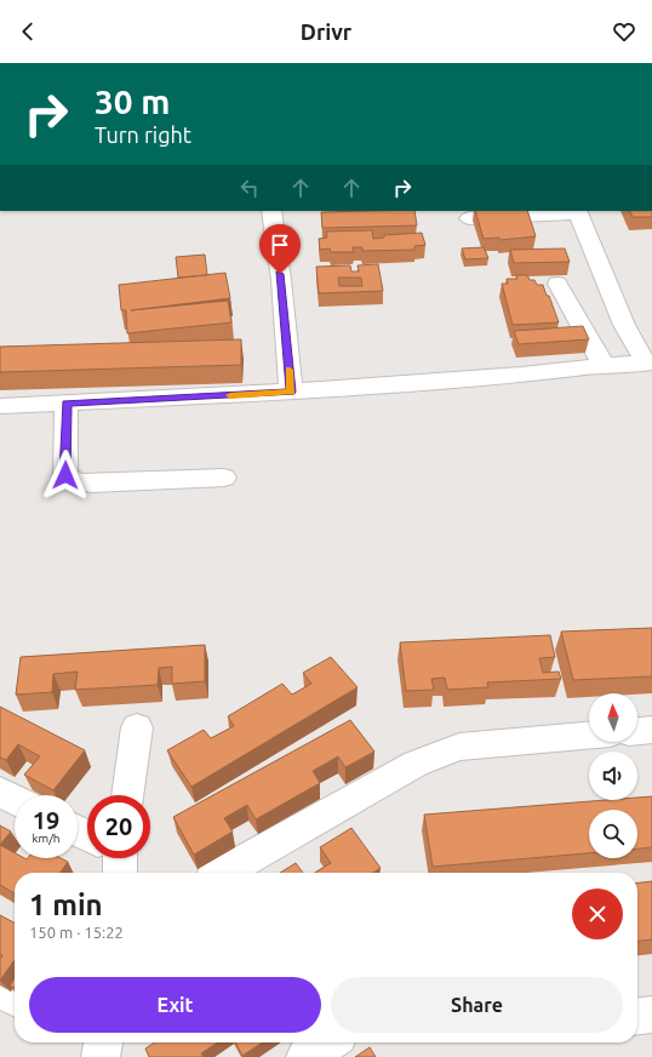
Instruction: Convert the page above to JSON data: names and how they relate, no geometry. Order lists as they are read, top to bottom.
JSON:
{
  "north": "top",
  "page": {
    "header": "Drivr",
    "turn": ["30 m", "Turn right"],
    "speed": "19 km/h",
    "limit": "20",
    "heading": ["1 min", "150 m · 15:22"],
    "buttons": ["Exit", "Share"]
  }
}
